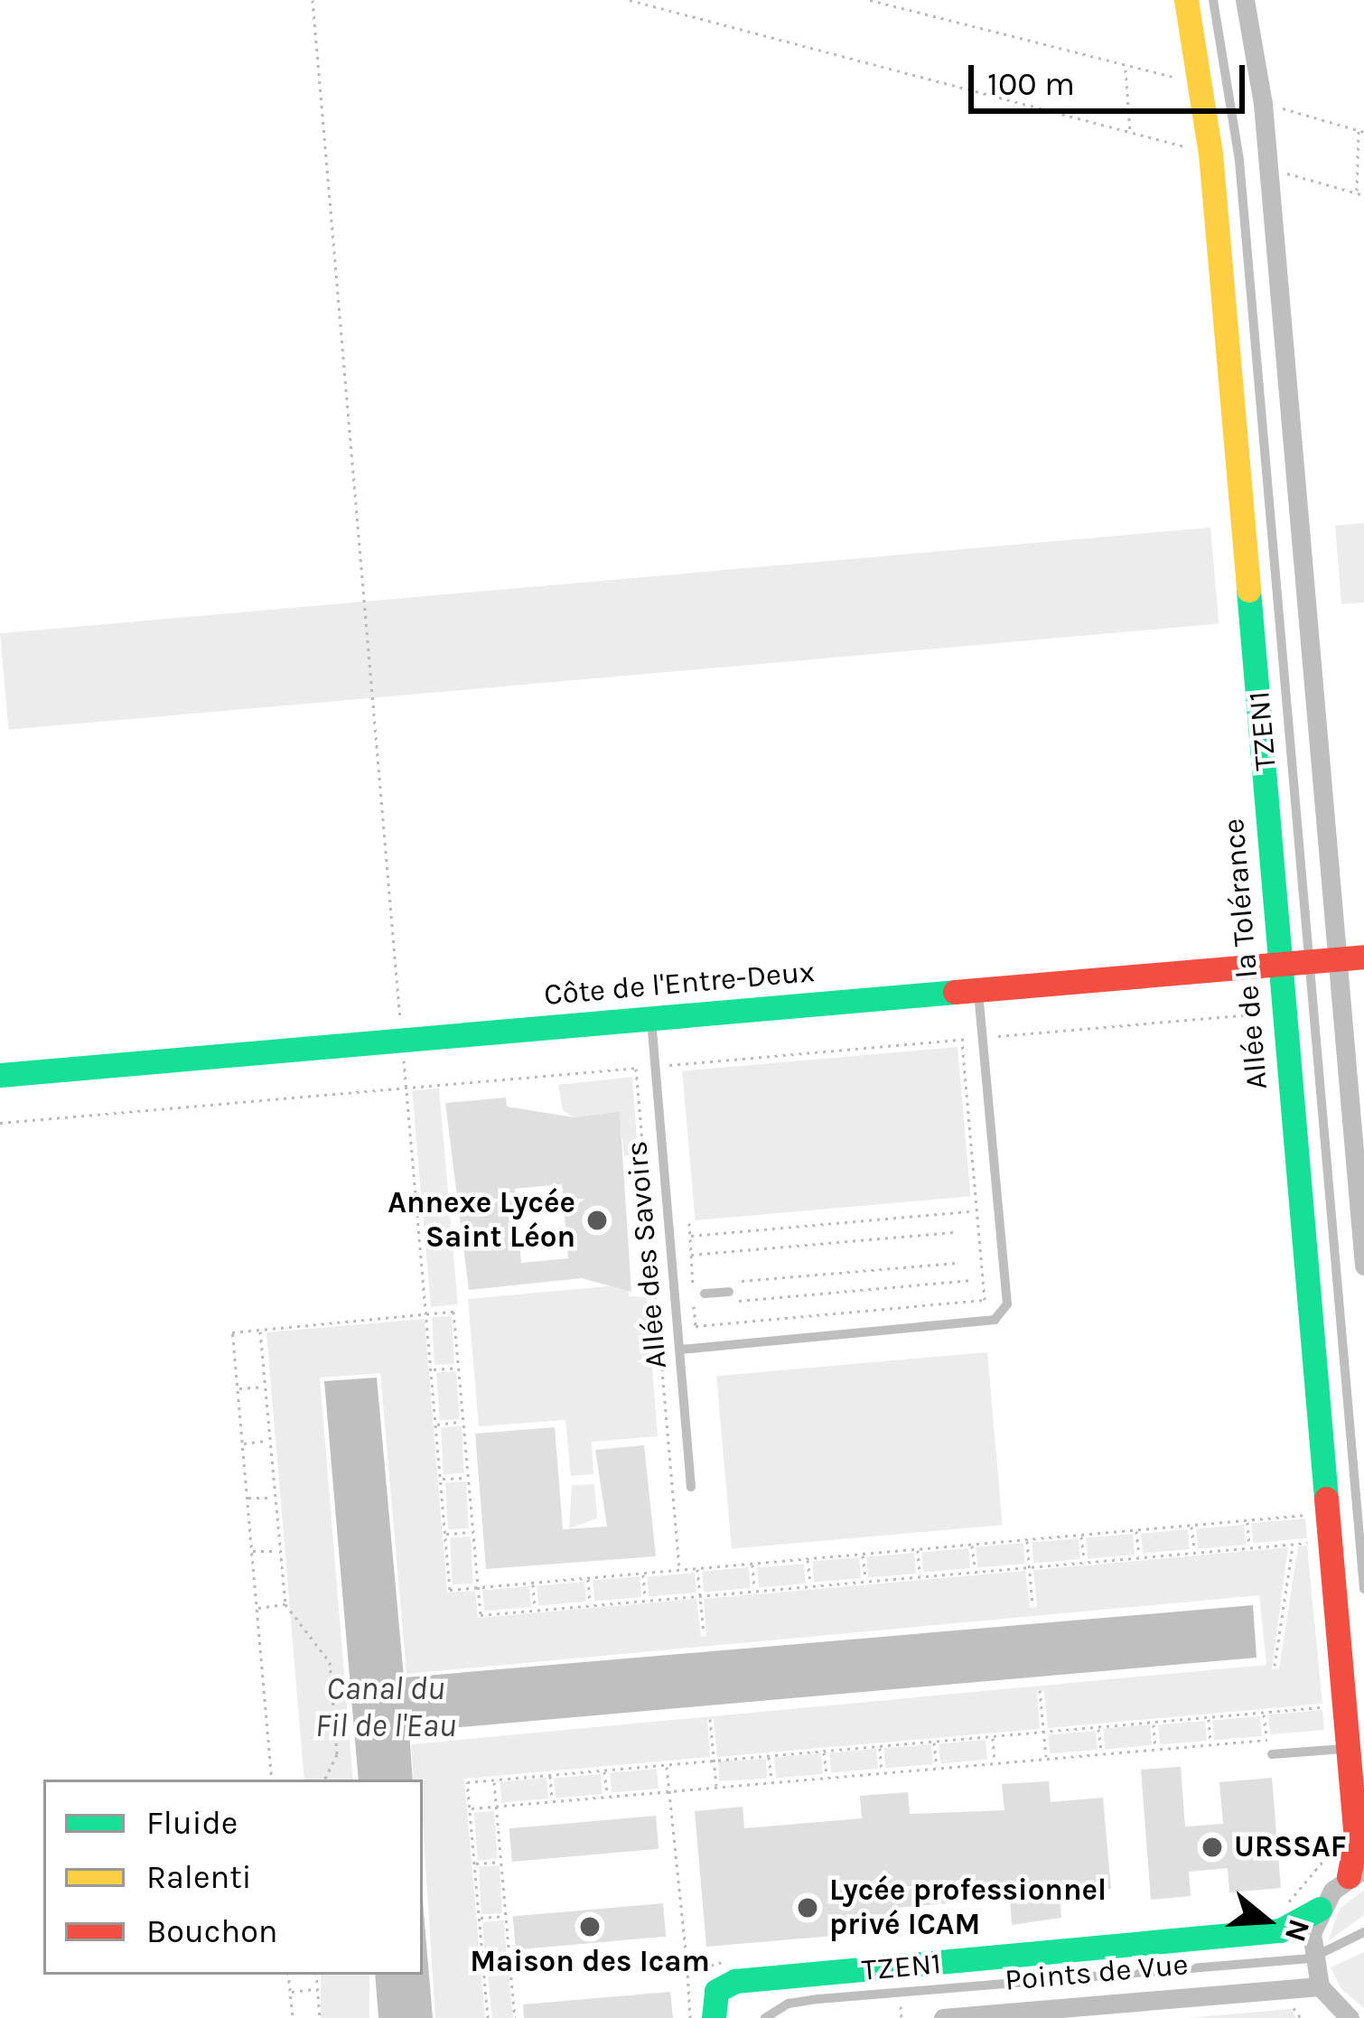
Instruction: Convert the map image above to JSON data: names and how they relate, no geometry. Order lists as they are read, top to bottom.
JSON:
{
  "streets": {
    "street": ["Allée de la Tolérance", "Côte de l'Entre-Deux", "Points de Vue"],
    "lane": ["TZEN1", "Allée des Savoirs"]
  },
  "crossings": [
    ["TZEN1", "Côte de l'Entre-Deux"],
    ["Allée de la Tolérance", "Côte de l'Entre-Deux"],
    ["Côte de l'Entre-Deux", "Allée des Savoirs"]
  ],
  "water": ["Canal du Fil de l'Eau"],
  "places": [
    "Annexe Lycée Saint Léon",
    "URSSAF",
    "Lycée professionnel privé ICAM",
    "Maison des Icam"
  ],
  "legend": ["Fluide", "Ralenti", "Bouchon"],
  "scale_bar": "100 m",
  "north": "right"
}
